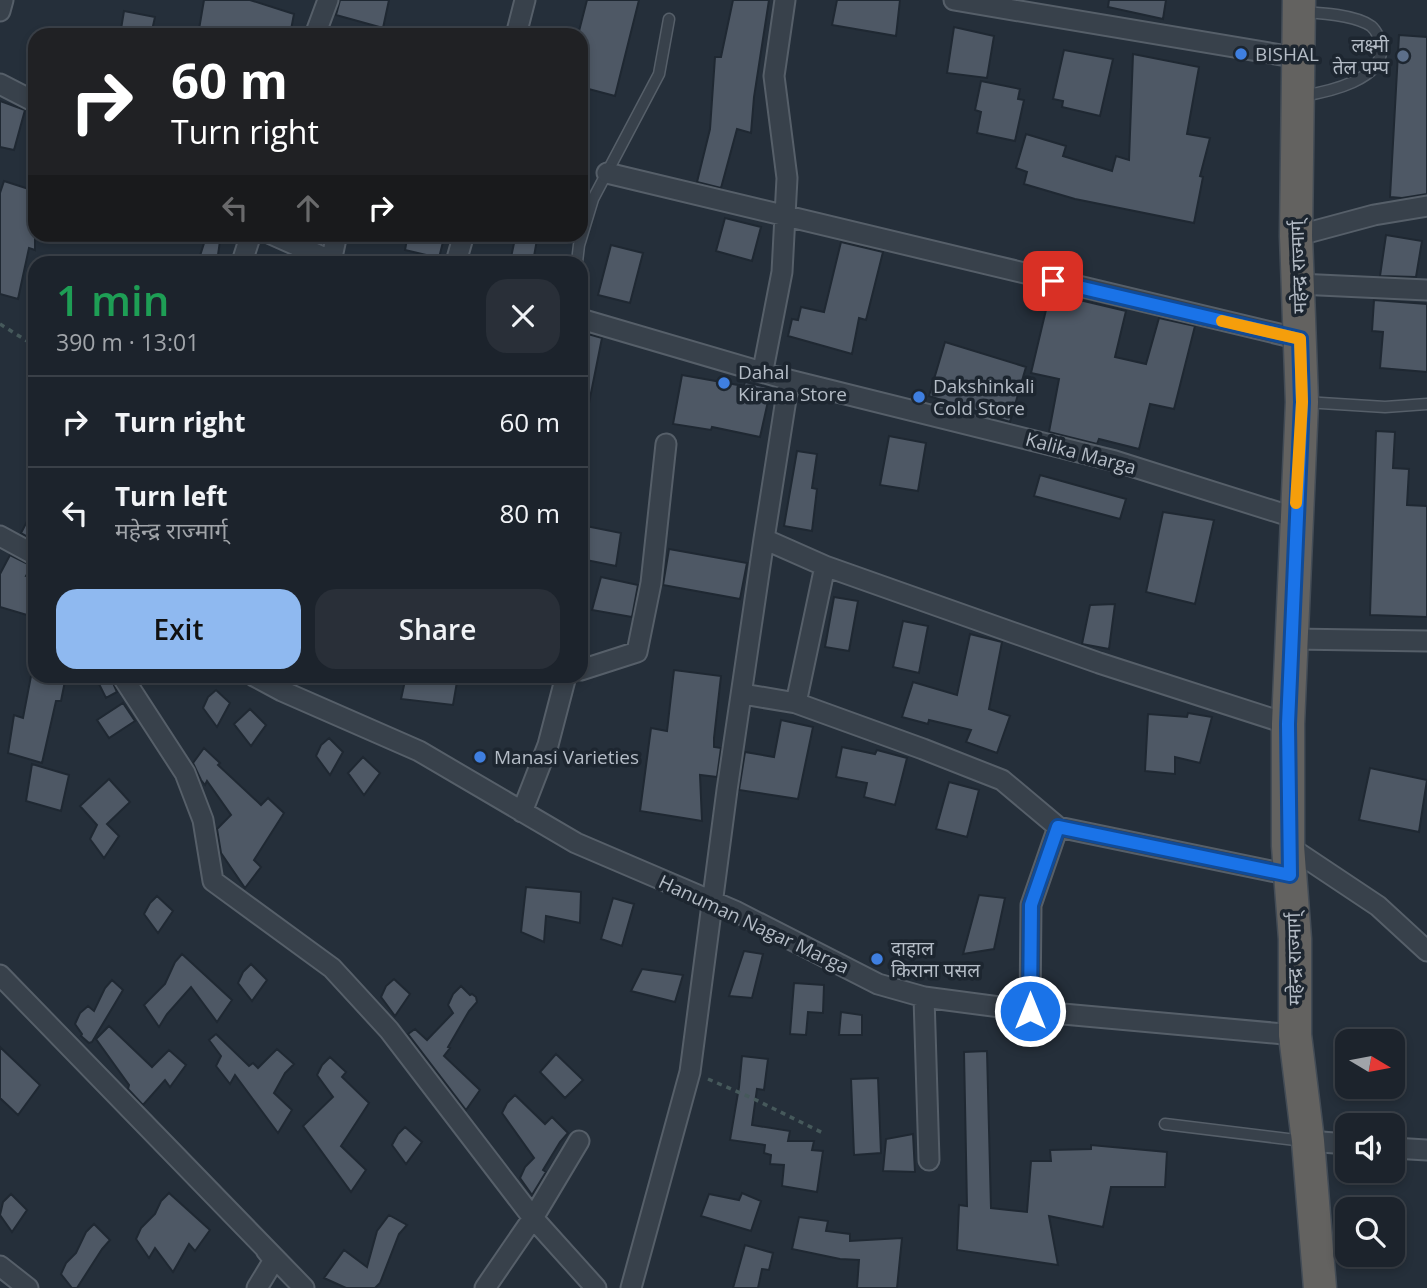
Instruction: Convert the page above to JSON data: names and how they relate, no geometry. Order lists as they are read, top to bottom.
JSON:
{
  "streets": {
    "highway": ["महेन्द्र राज्मार्ग्"],
    "street": ["Kalika Marga", "Hanuman Nagar Marga"]
  },
  "crossings": [
    ["महेन्द्र राज्मार्ग्", "Kalika Marga"],
    ["महेन्द्र राज्मार्ग्", "Hanuman Nagar Marga"]
  ],
  "places": [
    "BISHAL",
    "लक्ष्मी तेल पम्प",
    "Dahal Kirana Store",
    "Dakshinkali Cold Store",
    "Manasi Varieties",
    "दाहाल किराना पसल"
  ],
  "north": "right",
  "page": {
    "turn": ["60 m", "Turn right"],
    "heading": ["1 min", "390 m · 13:01"],
    "list": [
      {
        "name": "Turn right",
        "value": "60 m"
      },
      {
        "name": "Turn left",
        "note": "महेन्द्र राज्मार्ग्",
        "value": "80 m"
      }
    ],
    "buttons": ["Exit", "Share"]
  }
}
